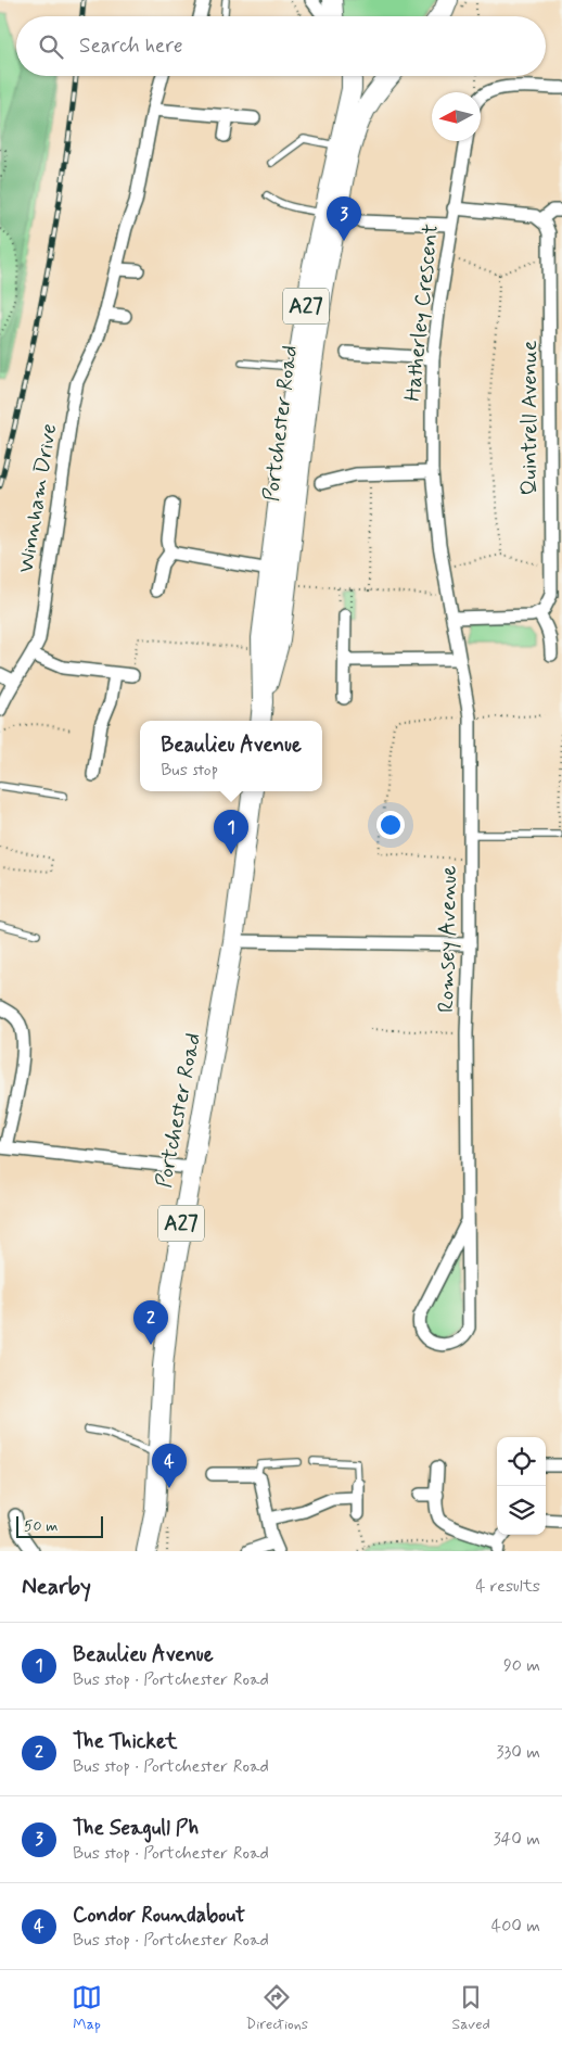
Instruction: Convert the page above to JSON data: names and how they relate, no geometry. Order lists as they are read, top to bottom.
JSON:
{
  "streets": {
    "main road": ["A27", "Portchester Road"],
    "street": [
      "Hatherley Crescent",
      "Quintrell Avenue",
      "Winnham Drive",
      "Romsey Avenue"
    ]
  },
  "crossings": [
    ["Hatherley Crescent", "Romsey Avenue"]
  ],
  "scale_bar": "50 m",
  "north": "left",
  "page": {
    "search": "Search here",
    "pins": [
      "3",
      "1",
      "2",
      "4"
    ],
    "popup": ["Beaulieu Avenue", "Bus stop"],
    "scale": "50 m",
    "heading": ["Nearby", "4 results"],
    "list": [
      {
        "mark": "1",
        "name": "Beaulieu Avenue",
        "note": "Bus stop · Portchester Road",
        "value": "90 m"
      },
      {
        "mark": "2",
        "name": "The Thicket",
        "note": "Bus stop · Portchester Road",
        "value": "330 m"
      },
      {
        "mark": "3",
        "name": "The Seagull Ph",
        "note": "Bus stop · Portchester Road",
        "value": "340 m"
      },
      {
        "mark": "4",
        "name": "Condor Roundabout",
        "note": "Bus stop · Portchester Road",
        "value": "400 m"
      }
    ],
    "nav": ["Map", "Directions", "Saved"]
  }
}
